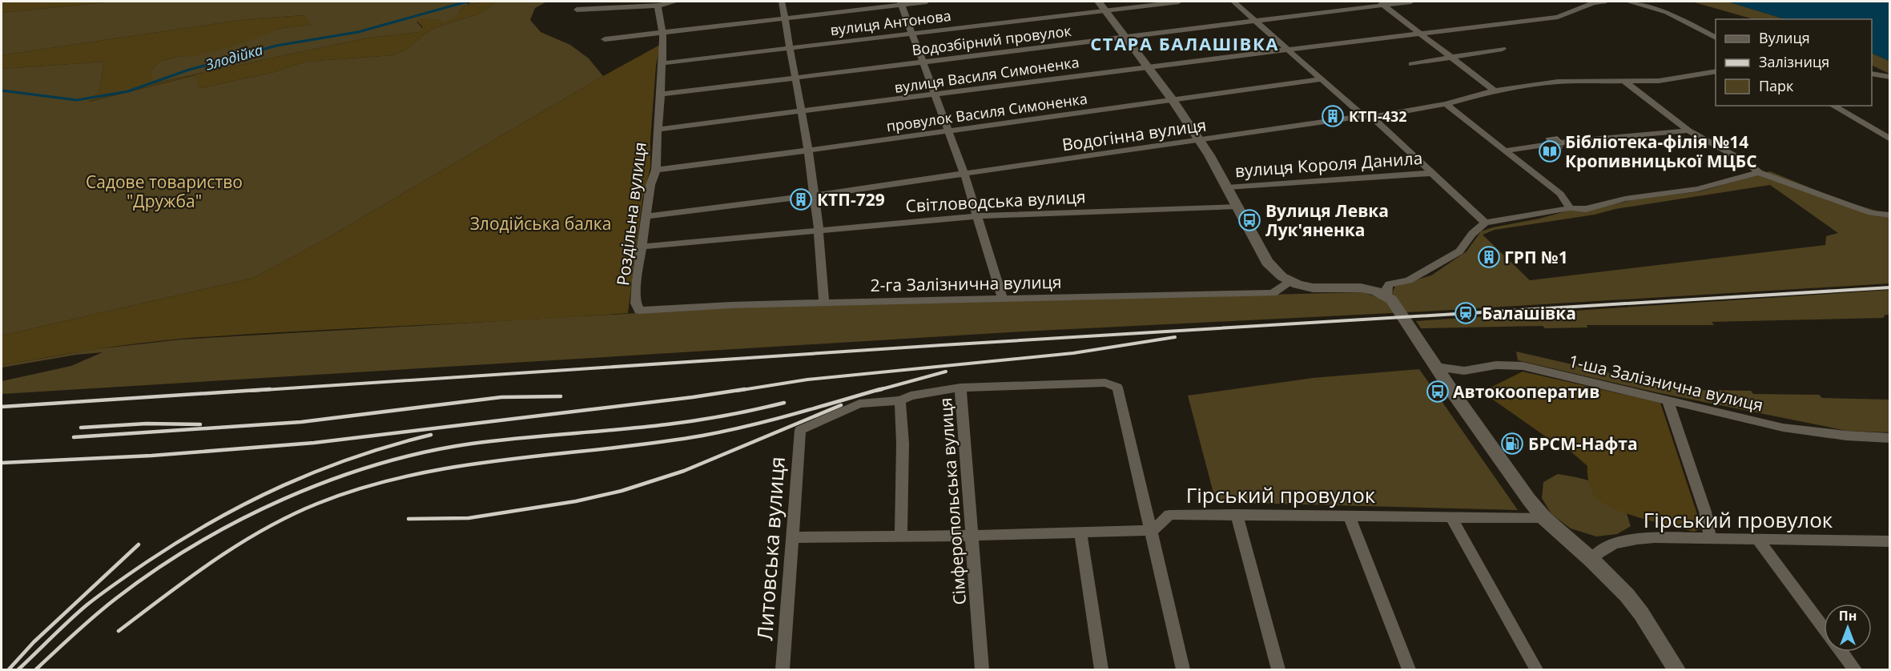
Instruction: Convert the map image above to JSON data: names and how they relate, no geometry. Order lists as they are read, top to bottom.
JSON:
{
  "streets": {
    "street": [
      "вулиця Антонова",
      "Водозбірний провулок",
      "вулиця Василя Симоненка",
      "провулок Василя Симоненка",
      "Водогінна вулиця",
      "вулиця Короля Данила",
      "Світловодська вулиця",
      "Роздільна вулиця",
      "2-га Залізнична вулиця",
      "1-ша Залізнична вулиця",
      "Гірський провулок",
      "Сімферопольська вулиця",
      "Литовська вулиця"
    ]
  },
  "crossings": [
    ["вулиця Антонова", "Роздільна вулиця"],
    ["Водозбірний провулок", "Роздільна вулиця"],
    ["вулиця Василя Симоненка", "Роздільна вулиця"],
    ["провулок Василя Симоненка", "Роздільна вулиця"],
    ["Водогінна вулиця", "Роздільна вулиця"],
    ["Світловодська вулиця", "Роздільна вулиця"],
    ["Роздільна вулиця", "2-га Залізнична вулиця"]
  ],
  "districts": ["СТАРА БАЛАШІВКА"],
  "water": ["Злодійка"],
  "parks": ["Садове товариство \"Дружба\"", "Злодійська балка"],
  "places": {
    "building": ["КТП-432", "КТП-729", "ГРП №1"],
    "library": ["Бібліотека-філія №14 Кропивницької МЦБС"],
    "bus stop": ["Вулиця Левка Лук'яненка", "Автокооператив"],
    "station": ["Балашівка"],
    "fuel station": ["БРСМ-Нафта"]
  },
  "legend": ["Вулиця", "Залізниця", "Парк"],
  "north": "top"
}
